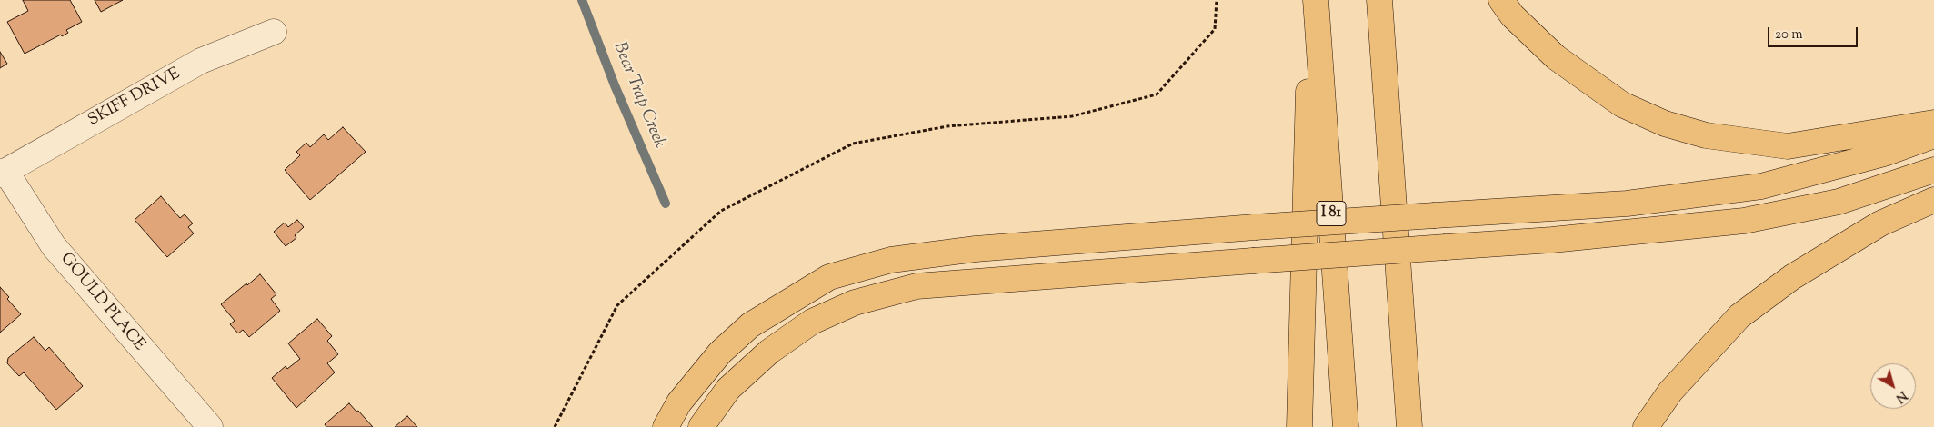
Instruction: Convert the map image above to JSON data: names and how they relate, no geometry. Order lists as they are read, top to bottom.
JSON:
{
  "streets": {
    "highway": ["I 81"],
    "street": ["SKIFF DRIVE", "GOULD PLACE"]
  },
  "crossings": [
    ["SKIFF DRIVE", "GOULD PLACE"]
  ],
  "water": ["Bear Trap Creek"],
  "scale_bar": "20 m",
  "north": "bottom right"
}
